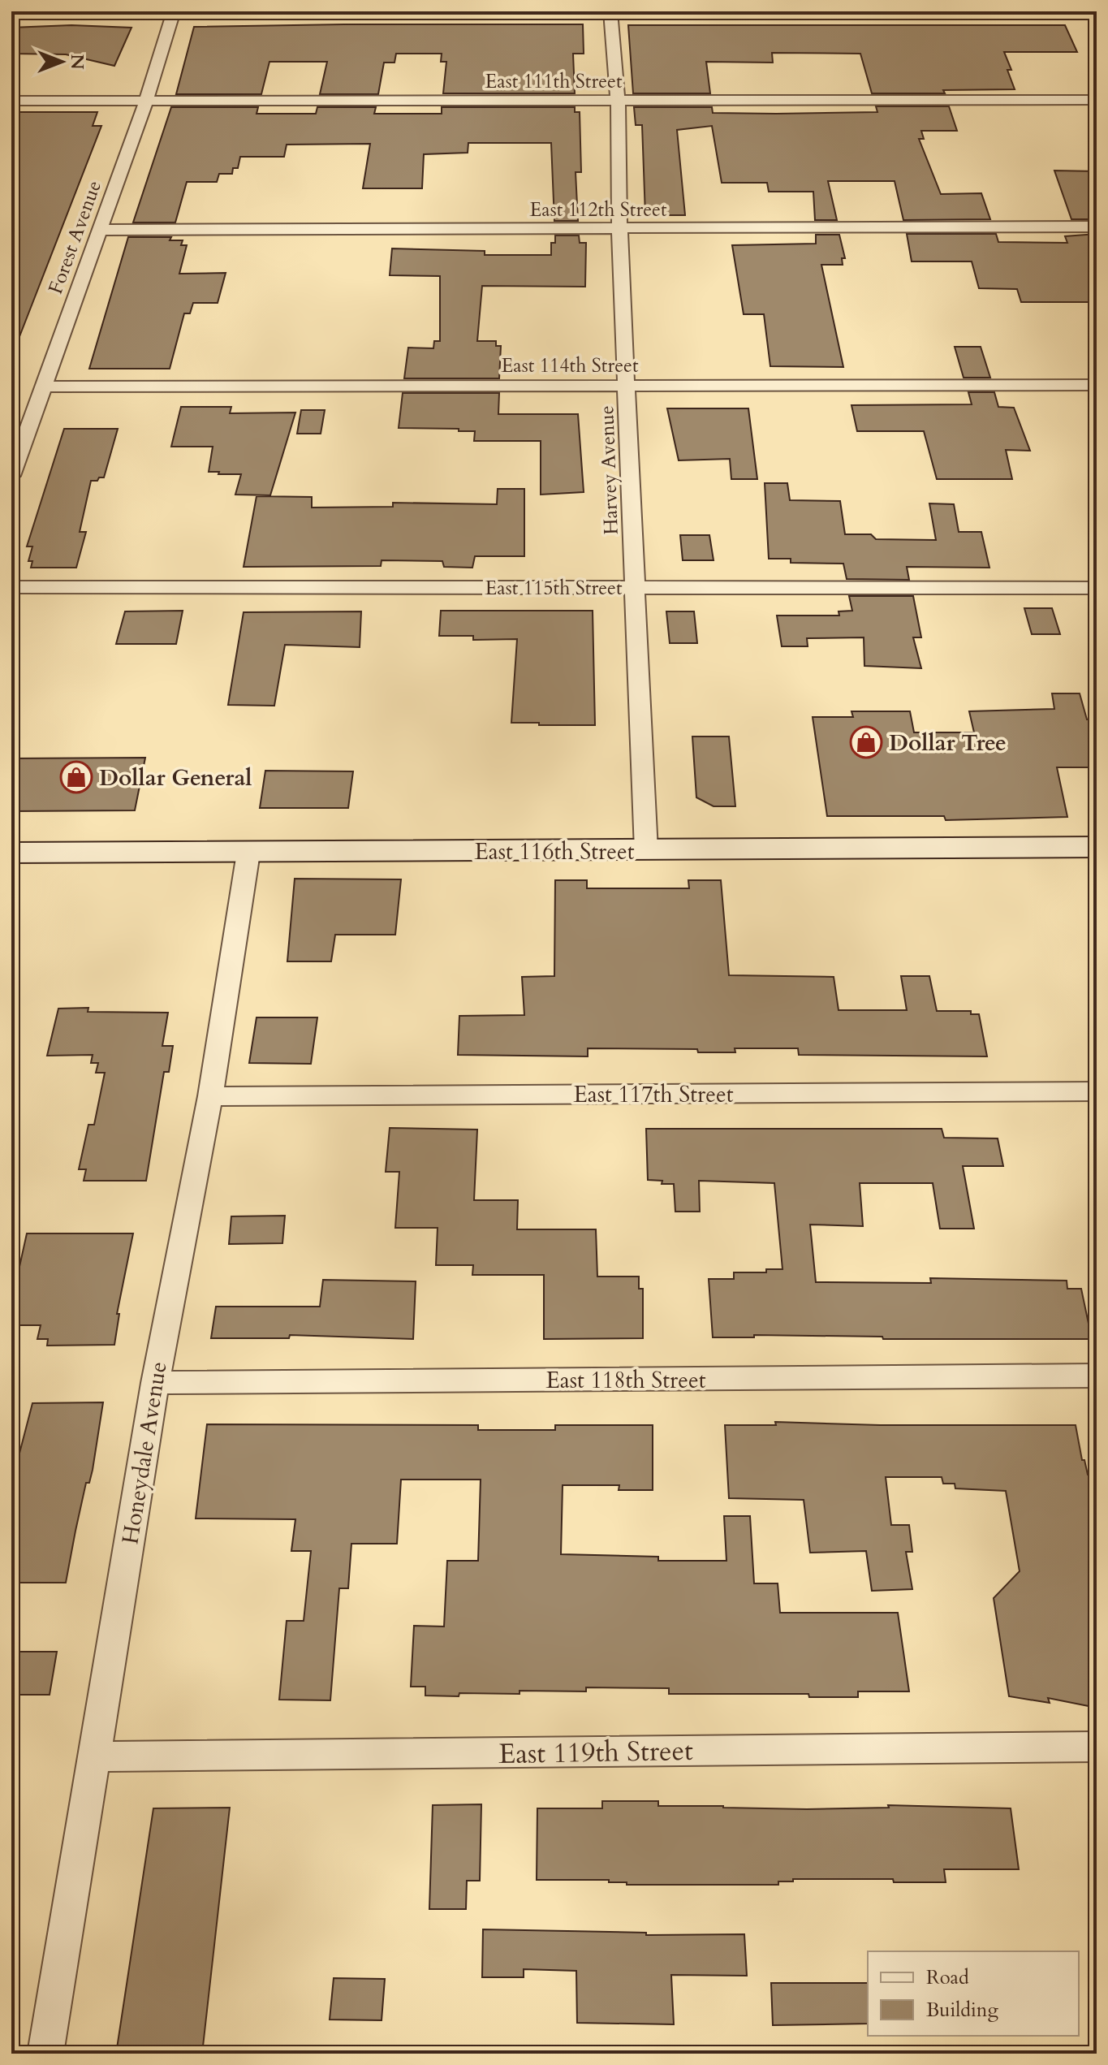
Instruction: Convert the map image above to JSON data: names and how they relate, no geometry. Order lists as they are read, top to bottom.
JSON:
{
  "streets": {
    "main road": ["East 116th Street"],
    "street": [
      "East 111th Street",
      "East 112th Street",
      "Forest Avenue",
      "East 114th Street",
      "Harvey Avenue",
      "East 115th Street",
      "East 117th Street",
      "East 118th Street",
      "Honeydale Avenue",
      "East 119th Street"
    ]
  },
  "crossings": [
    ["East 111th Street", "Forest Avenue"],
    ["East 111th Street", "Harvey Avenue"],
    ["East 112th Street", "Forest Avenue"],
    ["East 112th Street", "Harvey Avenue"],
    ["Forest Avenue", "East 114th Street"],
    ["East 114th Street", "Harvey Avenue"],
    ["Harvey Avenue", "East 115th Street"],
    ["Harvey Avenue", "East 116th Street"],
    ["East 116th Street", "Honeydale Avenue"],
    ["East 117th Street", "Honeydale Avenue"],
    ["East 118th Street", "Honeydale Avenue"],
    ["Honeydale Avenue", "East 119th Street"]
  ],
  "places": {
    "shop": ["Dollar Tree", "Dollar General"]
  },
  "legend": ["Road", "Building"],
  "north": "right"
}
